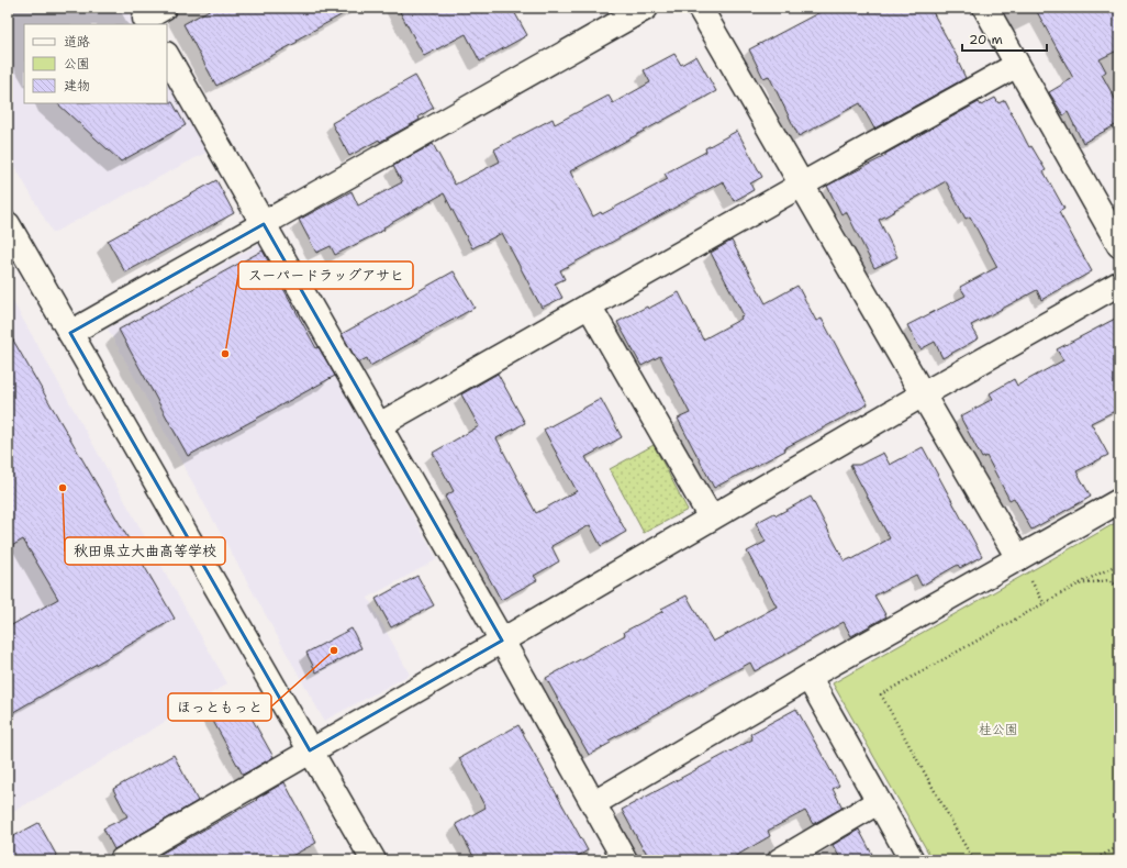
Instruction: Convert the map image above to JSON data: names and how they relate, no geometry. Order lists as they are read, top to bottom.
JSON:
{
  "parks": ["桂公園"],
  "places": ["スーパードラッグアサヒ", "秋田県立大曲高等学校", "ほっともっと"],
  "legend": ["道路", "公園", "建物"],
  "scale_bar": "20 m"
}
